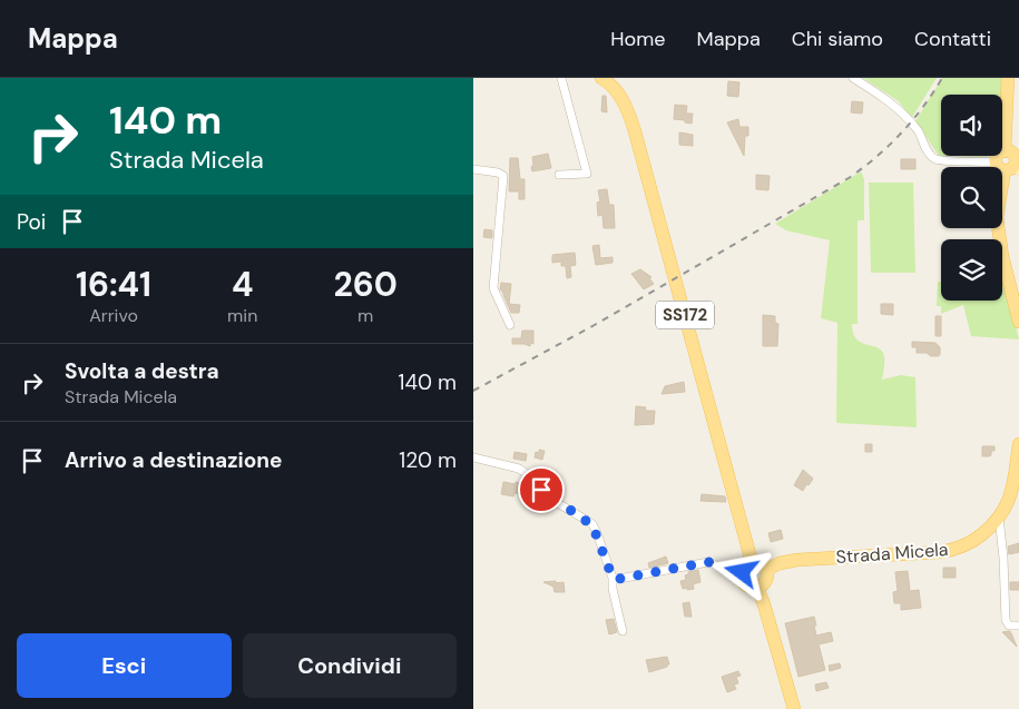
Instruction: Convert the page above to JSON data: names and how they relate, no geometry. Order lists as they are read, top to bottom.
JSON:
{
  "streets": {
    "main road": ["SS172", "Strada Micela"]
  },
  "crossings": [
    ["SS172", "Strada Micela"]
  ],
  "page": {
    "header": "Mappa",
    "nav": [
      "Home",
      "Mappa",
      "Chi siamo",
      "Contatti"
    ],
    "turn": ["140 m", "Strada Micela"],
    "then": "Poi",
    "eta": [
      "16:41",
      "Arrivo",
      "4",
      "min",
      "260",
      "m"
    ],
    "list": [
      {
        "name": "Svolta a destra",
        "note": "Strada Micela",
        "value": "140 m"
      },
      {
        "name": "Arrivo a destinazione",
        "value": "120 m"
      }
    ],
    "buttons": ["Esci", "Condividi"]
  }
}
